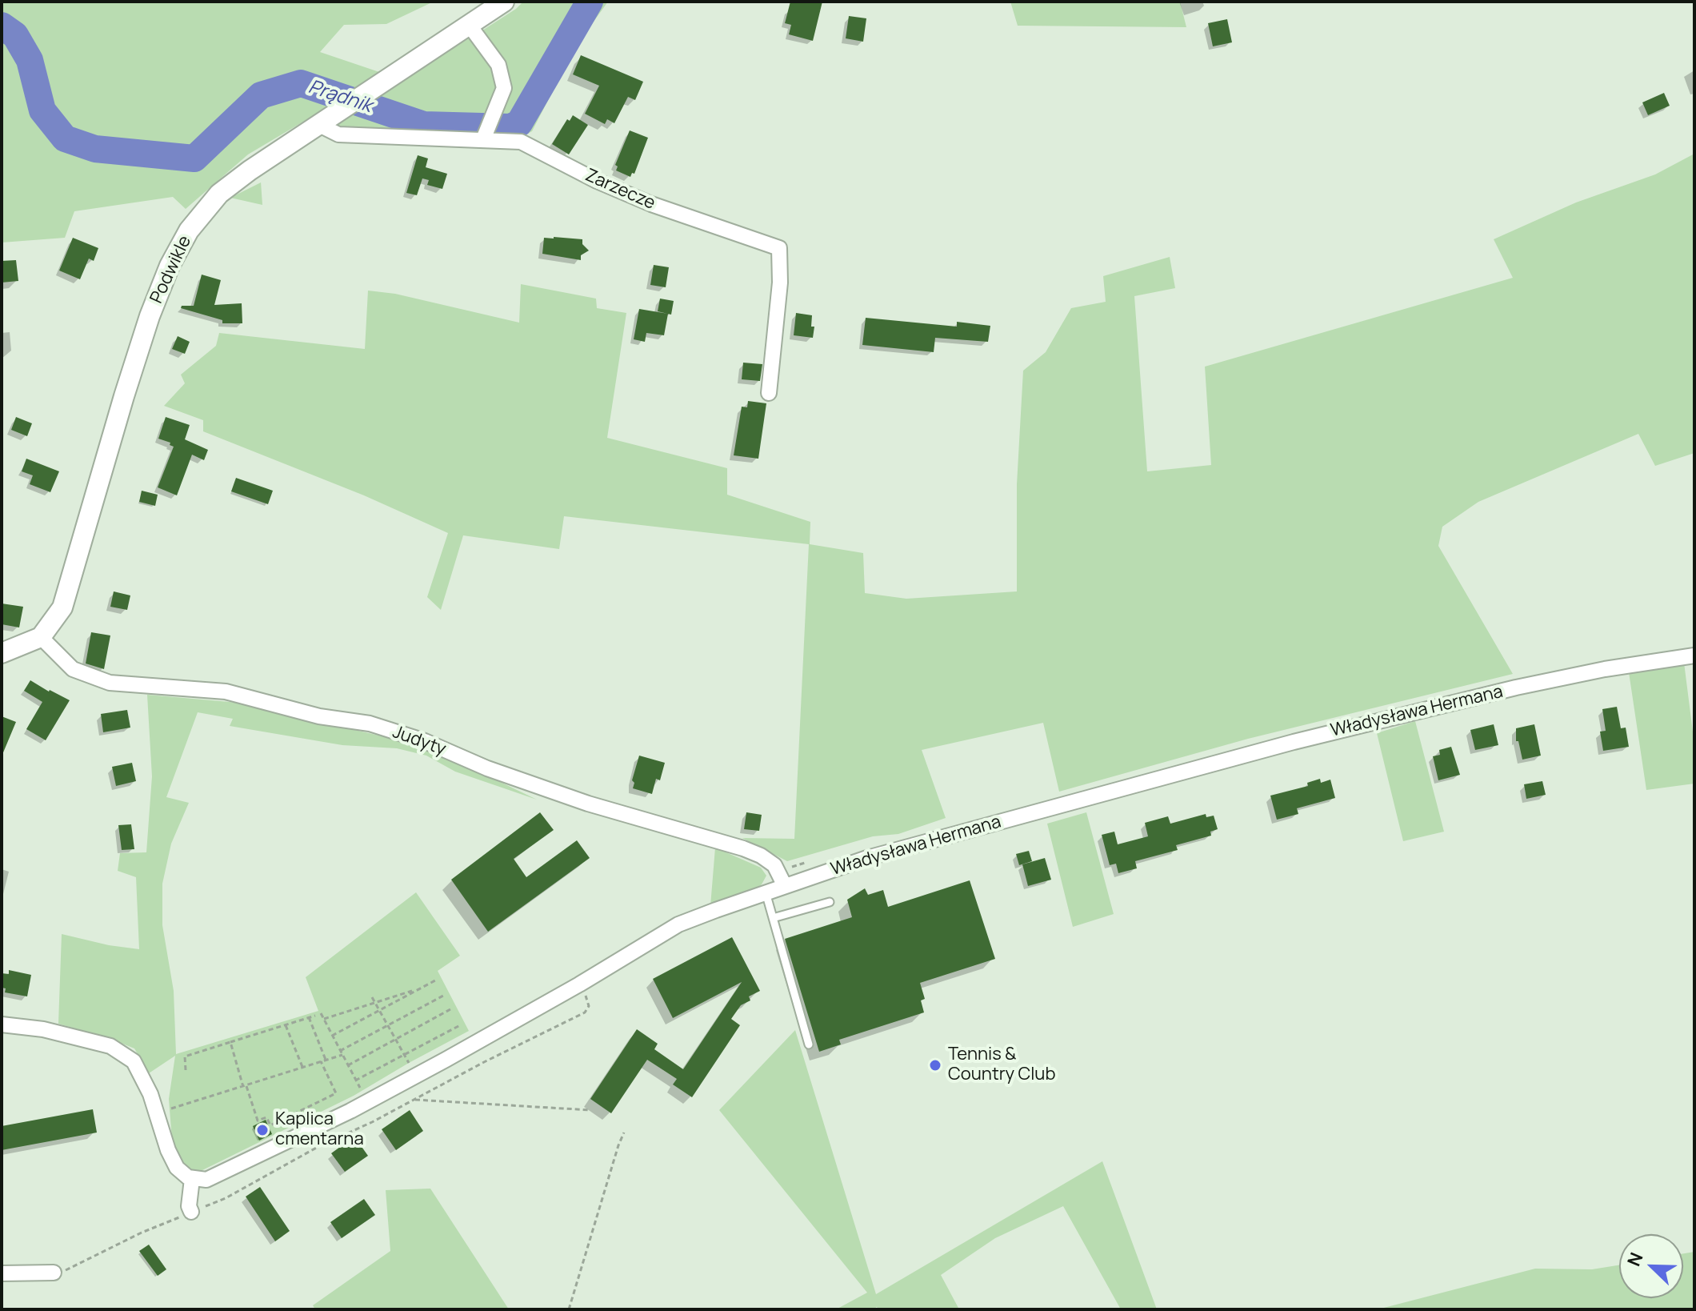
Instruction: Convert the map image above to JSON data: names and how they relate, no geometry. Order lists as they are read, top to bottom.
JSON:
{
  "streets": {
    "street": [
      "Zarzecze",
      "Podwikle",
      "Władysława Hermana",
      "Judyty"
    ]
  },
  "crossings": [
    ["Zarzecze", "Podwikle"],
    ["Podwikle", "Judyty"],
    ["Władysława Hermana", "Judyty"]
  ],
  "water": ["Prądnik"],
  "places": ["Tennis & Country Club", "Kaplica cmentarna"],
  "north": "top left"
}
